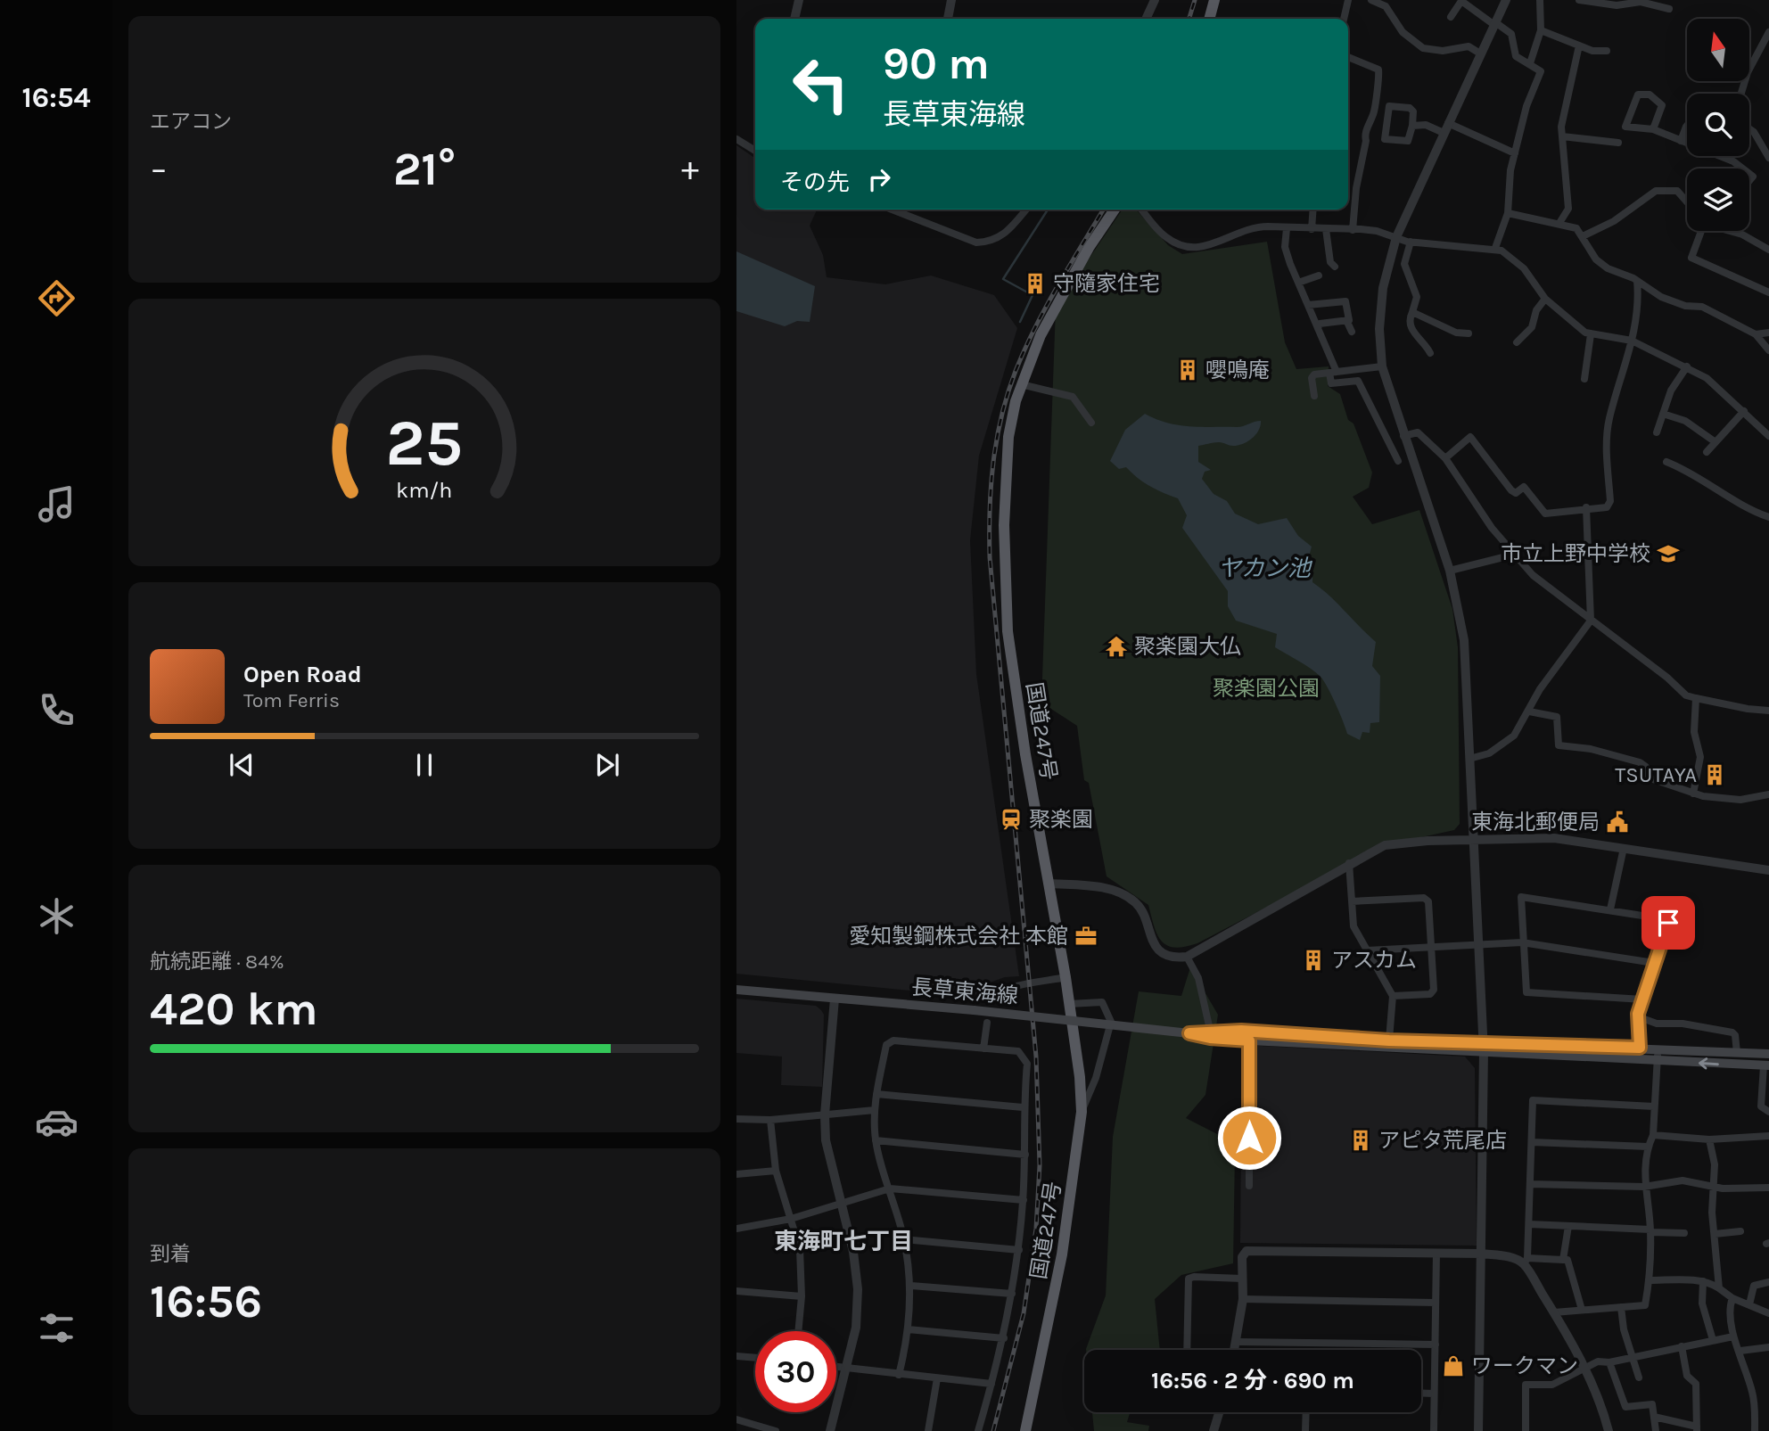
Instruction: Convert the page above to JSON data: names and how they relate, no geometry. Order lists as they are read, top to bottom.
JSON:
{
  "streets": {
    "highway": ["国道247号"],
    "main road": ["長草東海線"]
  },
  "districts": ["東海町七丁目"],
  "water": ["ヤカン池"],
  "parks": ["聚楽園公園"],
  "places": {
    "building": [
      "守隨家住宅",
      "嚶鳴庵",
      "TSUTAYA",
      "アスカム",
      "アピタ荒尾店"
    ],
    "school or university": ["市立上野中学校"],
    "temple": ["聚楽園大仏"],
    "station": ["聚楽園"],
    "public building": ["東海北郵便局"],
    "office": ["愛知製鋼株式会社 本館"],
    "shop": ["ワークマン"]
  },
  "north": "top",
  "page": {
    "tabs": "16:54",
    "tile": [
      "エアコン",
      ["航続距離 · 84%", "420 km"],
      ["到着", "16:56"]
    ],
    "turn": ["90 m", "長草東海線"],
    "heat": ["−", "21°", "+"],
    "then": "その先",
    "song": ["Open Road", "Tom Ferris"],
    "limit": "30",
    "trip": "16:56 · 2 分 · 690 m",
    "gauge": ["25", "km/h"]
  }
}
